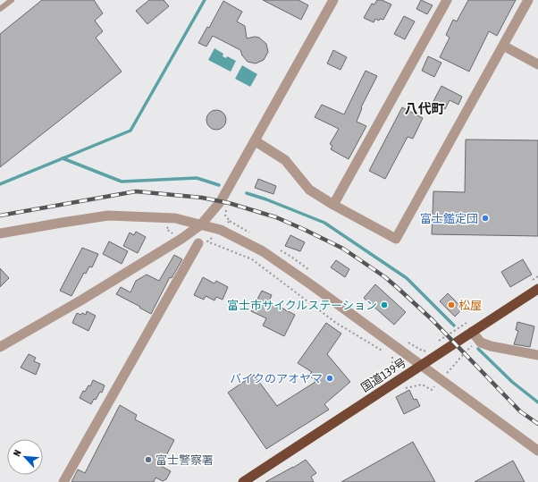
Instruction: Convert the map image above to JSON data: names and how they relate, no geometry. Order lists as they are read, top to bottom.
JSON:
{
  "streets": {
    "highway": ["国道139号"]
  },
  "districts": ["八代町"],
  "places": [
    "富士鑑定団",
    "富士市サイクルステーション",
    "松屋",
    "バイクのアオヤマ",
    "富士警察署"
  ],
  "north": "top left"
}
